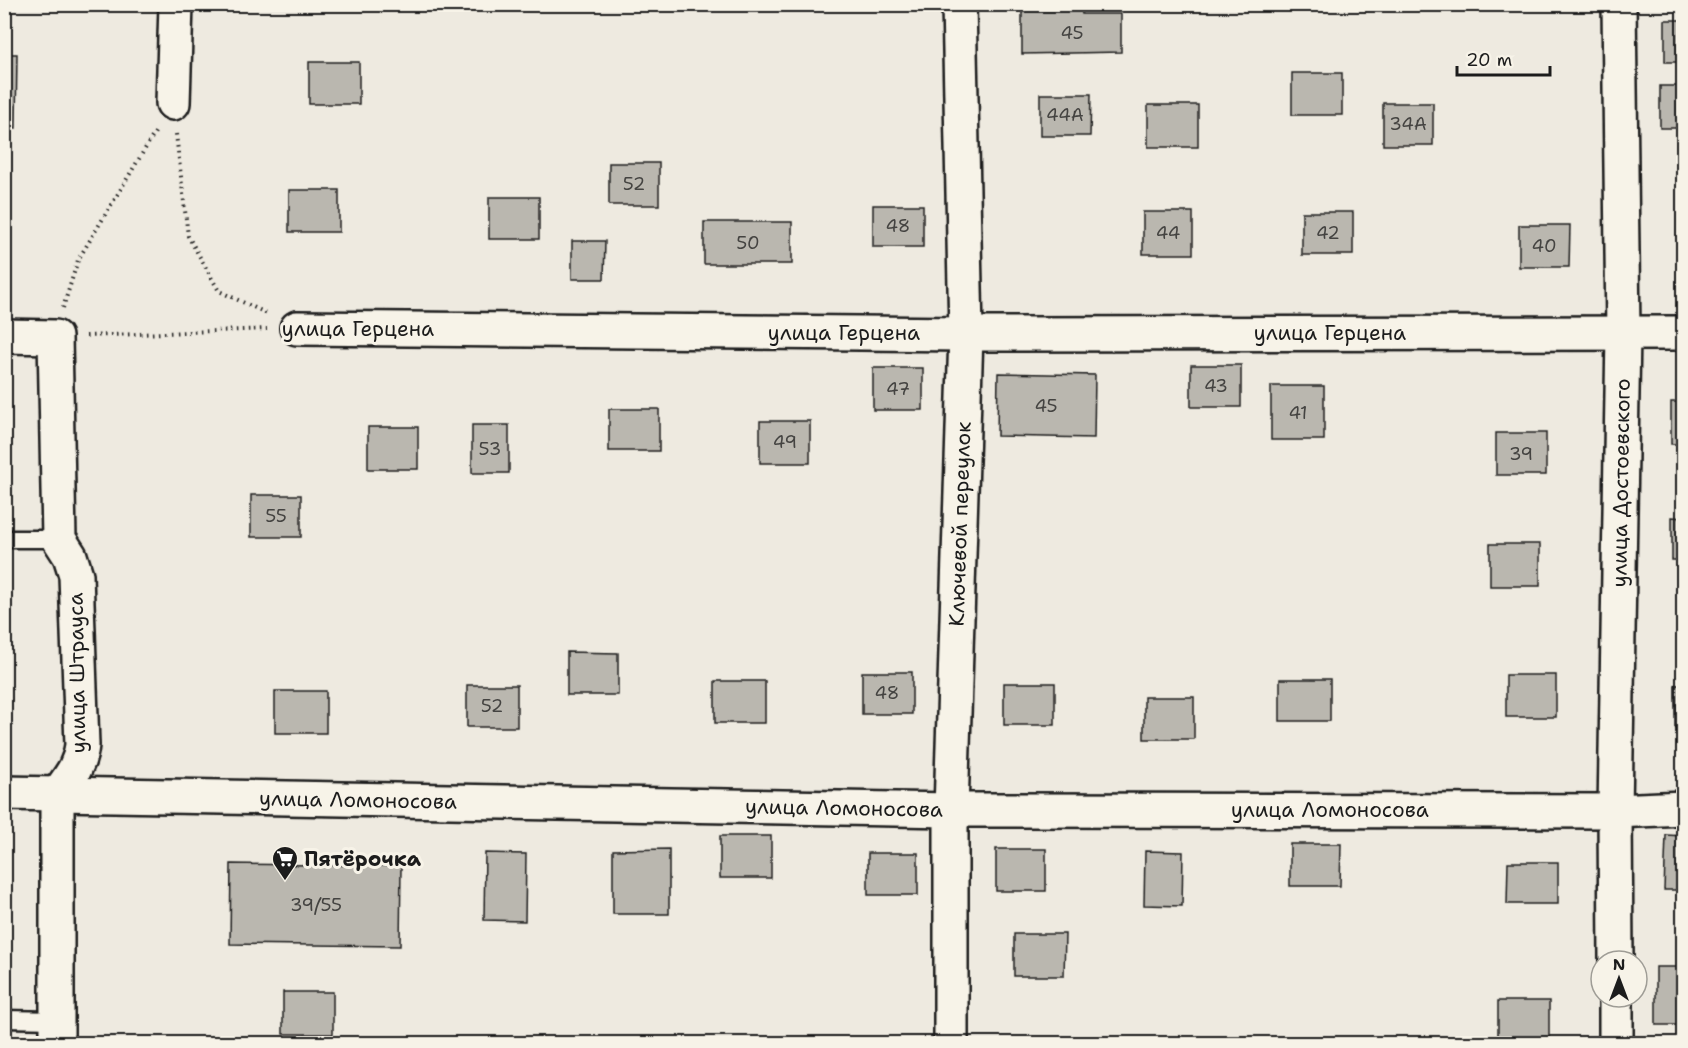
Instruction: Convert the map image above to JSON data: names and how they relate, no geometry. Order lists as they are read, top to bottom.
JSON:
{
  "streets": {
    "street": [
      "улица Герцена",
      "улица Достоевского",
      "Ключевой переулок",
      "улица Штрауса",
      "улица Ломоносова"
    ]
  },
  "crossings": [
    ["улица Герцена", "улица Достоевского"],
    ["улица Герцена", "Ключевой переулок"],
    ["улица Герцена", "улица Штрауса"],
    ["улица Достоевского", "улица Ломоносова"],
    ["Ключевой переулок", "улица Ломоносова"],
    ["улица Штрауса", "улица Ломоносова"]
  ],
  "places": {
    "supermarket": ["Пятёрочка"]
  },
  "house_numbers": [
    "45",
    "44А",
    "34А",
    "52",
    "48",
    "44",
    "42",
    "50",
    "40",
    "43",
    "47",
    "45",
    "41",
    "49",
    "53",
    "39",
    "55",
    "48",
    "52",
    "39/55"
  ],
  "scale_bar": "20 m",
  "north": "top"
}
